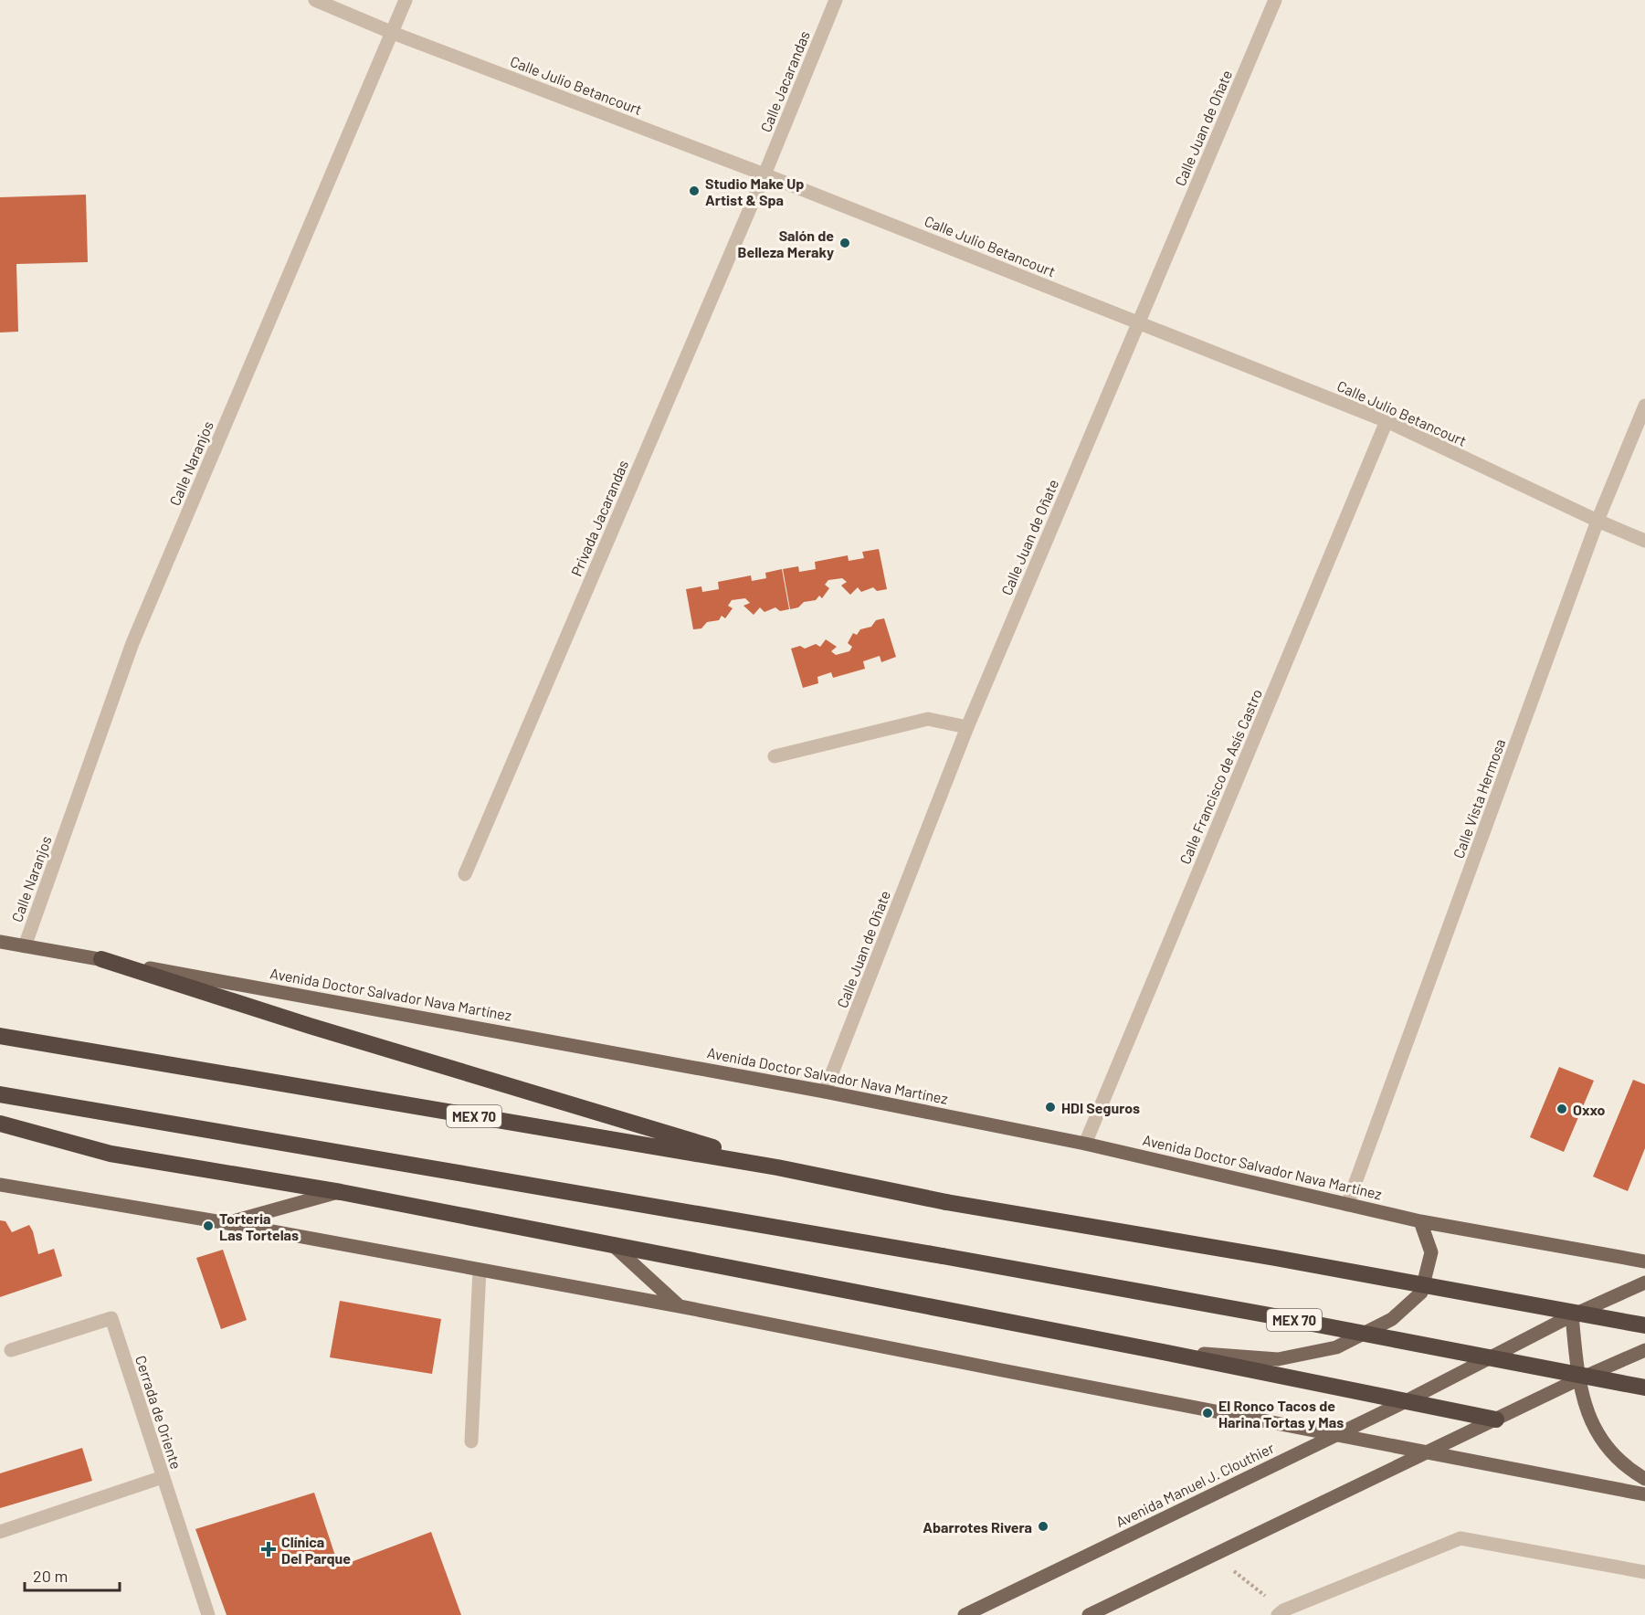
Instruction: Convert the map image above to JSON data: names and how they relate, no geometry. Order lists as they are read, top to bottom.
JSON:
{
  "streets": {
    "highway": ["MEX 70"],
    "main road": ["Avenida Doctor Salvador Nava Martínez", "Avenida Manuel J. Clouthier"],
    "street": [
      "Calle Jacarandas",
      "Calle Julio Betancourt",
      "Calle Juan de Oñate",
      "Calle Naranjos",
      "Privada Jacarandas",
      "Calle Francisco de Asís Castro",
      "Calle Vista Hermosa",
      "Cerrada de Oriente"
    ]
  },
  "crossings": [
    ["Calle Jacarandas", "Calle Julio Betancourt"],
    ["Calle Jacarandas", "Privada Jacarandas"],
    ["Calle Julio Betancourt", "Calle Juan de Oñate"],
    ["Calle Julio Betancourt", "Calle Naranjos"],
    ["Calle Julio Betancourt", "Privada Jacarandas"],
    ["Calle Julio Betancourt", "Calle Francisco de Asís Castro"],
    ["Calle Julio Betancourt", "Calle Vista Hermosa"],
    ["Calle Juan de Oñate", "Avenida Doctor Salvador Nava Martínez"],
    ["Calle Naranjos", "Avenida Doctor Salvador Nava Martínez"],
    ["Calle Francisco de Asís Castro", "Avenida Doctor Salvador Nava Martínez"],
    ["Calle Vista Hermosa", "Avenida Doctor Salvador Nava Martínez"]
  ],
  "places": {
    "other": [
      "Studio Make Up Artist & Spa",
      "Salón de Belleza Meraky",
      "HDI Seguros",
      "Oxxo",
      "Torteria Las Tortelas",
      "El Ronco Tacos de Harina Tortas y Mas",
      "Abarrotes Rivera"
    ],
    "health": ["Clínica Del Parque"]
  },
  "scale_bar": "20 m"
}
